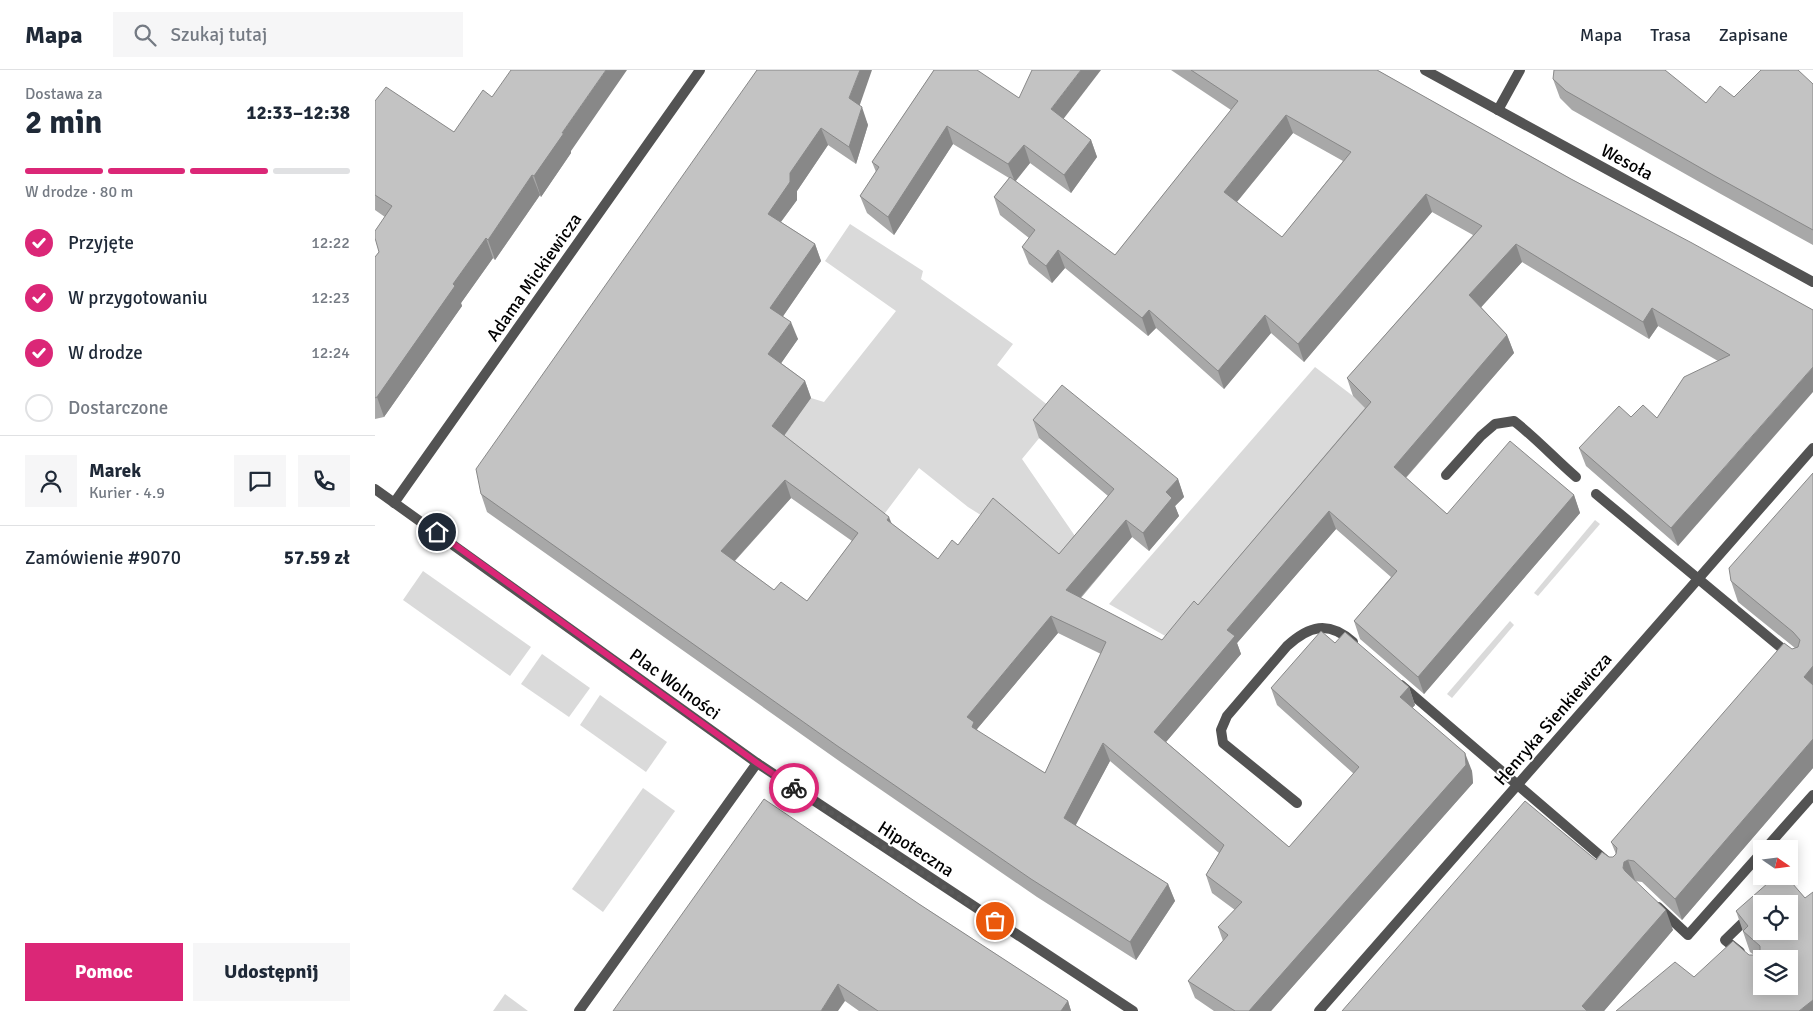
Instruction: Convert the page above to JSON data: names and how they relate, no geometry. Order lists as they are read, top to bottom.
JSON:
{
  "streets": {
    "street": [
      "Wesoła",
      "Adama Mickiewicza",
      "Plac Wolności",
      "Henryka Sienkiewicza",
      "Hipoteczna"
    ]
  },
  "crossings": [
    ["Adama Mickiewicza", "Plac Wolności"],
    ["Plac Wolności", "Hipoteczna"]
  ],
  "north": "right",
  "page": {
    "header": "Mapa",
    "search": "Szukaj tutaj",
    "nav": ["Mapa", "Trasa", "Zapisane"],
    "heading": ["2 min", "Dostawa za", "12:33–12:38"],
    "panel": [
      "Marek",
      "Kurier · 4.9",
      "Zamówienie #9070",
      "57.59 zł"
    ],
    "bar": "W drodze · 80 m",
    "list": [
      ["Przyjęte", "12:22"],
      ["W przygotowaniu", "12:23"],
      ["W drodze", "12:24"],
      "Dostarczone"
    ],
    "buttons": ["Pomoc", "Udostępnij"]
  }
}
